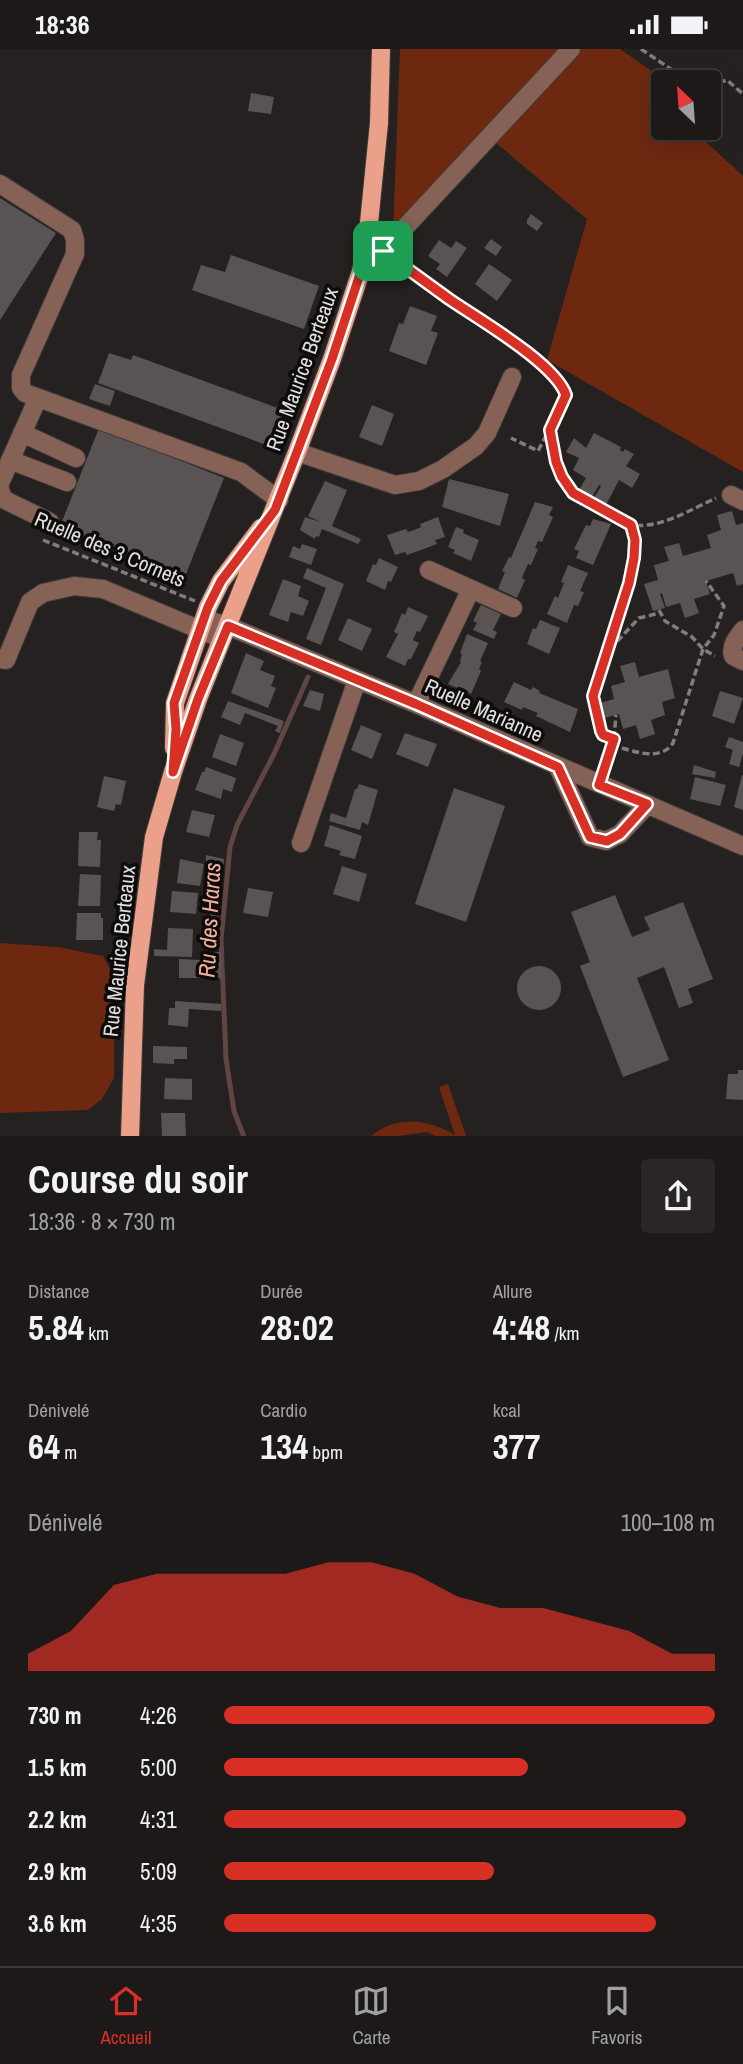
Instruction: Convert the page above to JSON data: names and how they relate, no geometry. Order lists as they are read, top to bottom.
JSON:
{
  "streets": {
    "main road": ["Rue Maurice Berteaux"],
    "street": ["Ruelle Marianne"],
    "path": ["Ruelle des 3 Cornets"]
  },
  "crossings": [
    ["Rue Maurice Berteaux", "Ruelle des 3 Cornets"],
    ["Rue Maurice Berteaux", "Ruelle Marianne"],
    ["Ruelle des 3 Cornets", "Ruelle Marianne"]
  ],
  "water": ["Ru des Haras"],
  "north": "top left",
  "page": {
    "status": "18:36",
    "heading": ["Course du soir", "18:36 · 8 × 730 m"],
    "stats": [
      ["Distance", "5.84 km"],
      ["Durée", "28:02"],
      ["Allure", "4:48 /km"],
      ["Dénivelé", "64 m"],
      ["Cardio", "134 bpm"],
      ["kcal", "377"]
    ],
    "chart": ["Dénivelé", "100–108 m"],
    "list": [
      {
        "name": "730 m",
        "note": "4:26"
      },
      {
        "name": "1.5 km",
        "note": "5:00"
      },
      {
        "name": "2.2 km",
        "note": "4:31"
      },
      {
        "name": "2.9 km",
        "note": "5:09"
      },
      {
        "name": "3.6 km",
        "note": "4:35"
      }
    ],
    "tabs": ["Accueil", "Carte", "Favoris"]
  }
}
